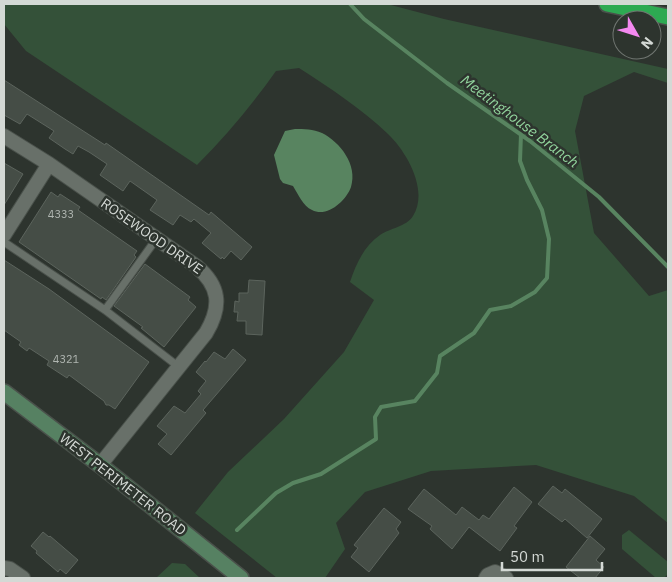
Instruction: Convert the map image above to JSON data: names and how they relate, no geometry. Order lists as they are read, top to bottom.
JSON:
{
  "streets": {
    "street": ["ROSEWOOD DRIVE", "WEST PERIMETER ROAD"]
  },
  "crossings": [
    ["ROSEWOOD DRIVE", "WEST PERIMETER ROAD"]
  ],
  "water": ["Meetinghouse Branch"],
  "house_numbers": ["4333", "4321"],
  "scale_bar": "50 m",
  "north": "bottom right"
}
